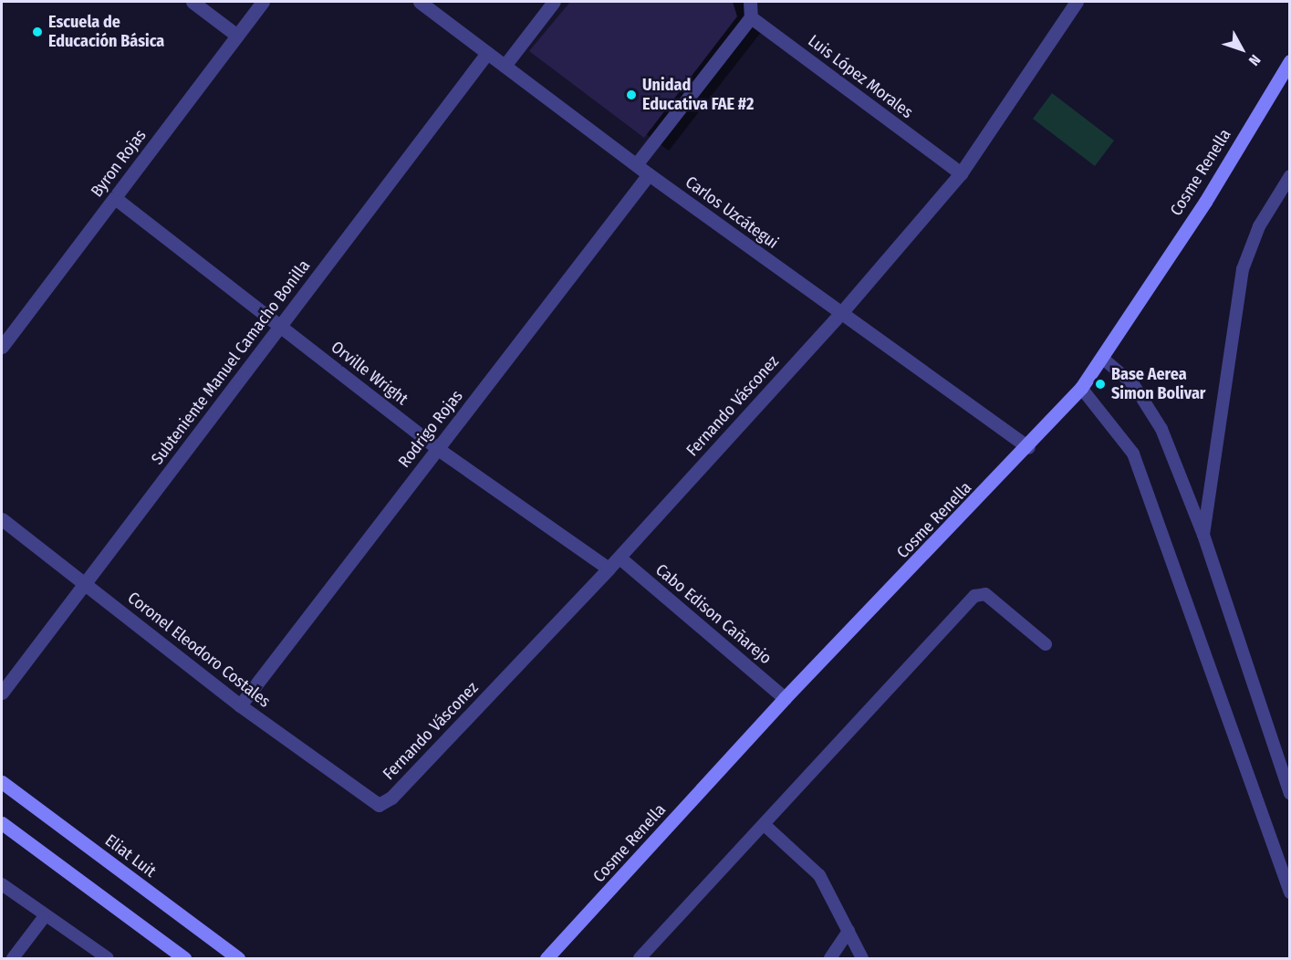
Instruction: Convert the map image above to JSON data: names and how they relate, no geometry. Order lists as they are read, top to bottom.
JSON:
{
  "streets": {
    "street": [
      "Luis López Morales",
      "Byron Rojas",
      "Cosme Renella",
      "Carlos Uzcátegui",
      "Subteniente Manuel Camacho Bonilla",
      "Orville Wright",
      "Fernando Vásconez",
      "Rodrigo Rojas",
      "Cabo Edison Cañarejo",
      "Coronel Eleodoro Costales",
      "Eliat Luit"
    ]
  },
  "crossings": [
    ["Luis López Morales", "Fernando Vásconez"],
    ["Byron Rojas", "Orville Wright"],
    ["Cosme Renella", "Carlos Uzcátegui"],
    ["Cosme Renella", "Cabo Edison Cañarejo"],
    ["Carlos Uzcátegui", "Subteniente Manuel Camacho Bonilla"],
    ["Carlos Uzcátegui", "Fernando Vásconez"],
    ["Carlos Uzcátegui", "Rodrigo Rojas"],
    ["Subteniente Manuel Camacho Bonilla", "Orville Wright"],
    ["Subteniente Manuel Camacho Bonilla", "Coronel Eleodoro Costales"],
    ["Orville Wright", "Fernando Vásconez"],
    ["Orville Wright", "Rodrigo Rojas"],
    ["Fernando Vásconez", "Cabo Edison Cañarejo"],
    ["Fernando Vásconez", "Coronel Eleodoro Costales"],
    ["Rodrigo Rojas", "Coronel Eleodoro Costales"]
  ],
  "places": ["Escuela de Educación Básica", "Unidad Educativa FAE #2", "Base Aerea Simon Bolivar"],
  "north": "bottom right"
}
